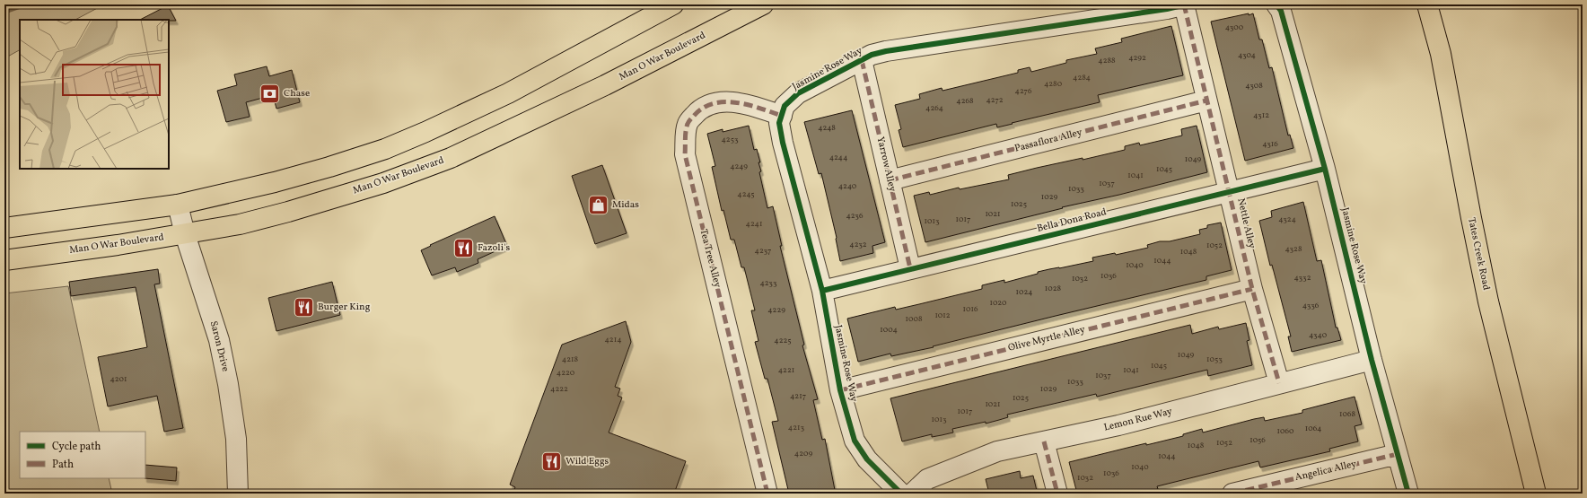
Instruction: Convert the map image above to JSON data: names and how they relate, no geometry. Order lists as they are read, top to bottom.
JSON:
{
  "streets": {
    "main road": ["Man O War Boulevard", "Tates Creek Road"],
    "street": [
      "Jasmine Rose Way",
      "Passaflora Alley",
      "Yarrow Alley",
      "Bella Dona Road",
      "Nettle Alley",
      "Tea Tree Alley",
      "Olive Myrtle Alley",
      "Saron Drive",
      "Lemon Rue Way",
      "Angelica Alley"
    ]
  },
  "crossings": [
    ["Man O War Boulevard", "Saron Drive"],
    ["Jasmine Rose Way", "Yarrow Alley"],
    ["Jasmine Rose Way", "Bella Dona Road"],
    ["Jasmine Rose Way", "Nettle Alley"],
    ["Jasmine Rose Way", "Tea Tree Alley"],
    ["Jasmine Rose Way", "Olive Myrtle Alley"],
    ["Jasmine Rose Way", "Lemon Rue Way"],
    ["Jasmine Rose Way", "Angelica Alley"],
    ["Passaflora Alley", "Yarrow Alley"],
    ["Passaflora Alley", "Nettle Alley"],
    ["Yarrow Alley", "Bella Dona Road"],
    ["Bella Dona Road", "Nettle Alley"],
    ["Nettle Alley", "Olive Myrtle Alley"],
    ["Nettle Alley", "Lemon Rue Way"]
  ],
  "places": {
    "bank": ["Chase"],
    "shop": ["Midas"],
    "restaurant": ["Fazoli's", "Burger King", "Wild Eggs"]
  },
  "house_numbers": [
    "4300",
    "4304",
    "4292",
    "4288",
    "4284",
    "4280",
    "4308",
    "4276",
    "4272",
    "4268",
    "4264",
    "4312",
    "4248",
    "4253",
    "4316",
    "4244",
    "1049",
    "4249",
    "1045",
    "1041",
    "1037",
    "4240",
    "1033",
    "4245",
    "1029",
    "1025",
    "1021",
    "4236",
    "1017",
    "4324",
    "1013",
    "4241",
    "4232",
    "1052",
    "4328",
    "4237",
    "1048",
    "1044",
    "1040",
    "1036",
    "4332",
    "1032",
    "4233",
    "1028",
    "1024",
    "1020",
    "4336",
    "1016",
    "4229",
    "1012",
    "1008",
    "1004",
    "4340",
    "4214",
    "4225",
    "1049",
    "4218",
    "1053",
    "1045",
    "4221",
    "1041",
    "4220",
    "1037",
    "4201",
    "1033",
    "4222",
    "1029",
    "4217",
    "1025",
    "1021",
    "1017",
    "1068",
    "1013",
    "4213",
    "1064",
    "1060",
    "1056",
    "1052",
    "1048",
    "4209",
    "1044",
    "1040",
    "1036",
    "1032"
  ],
  "legend": ["Cycle path", "Path"]
}
